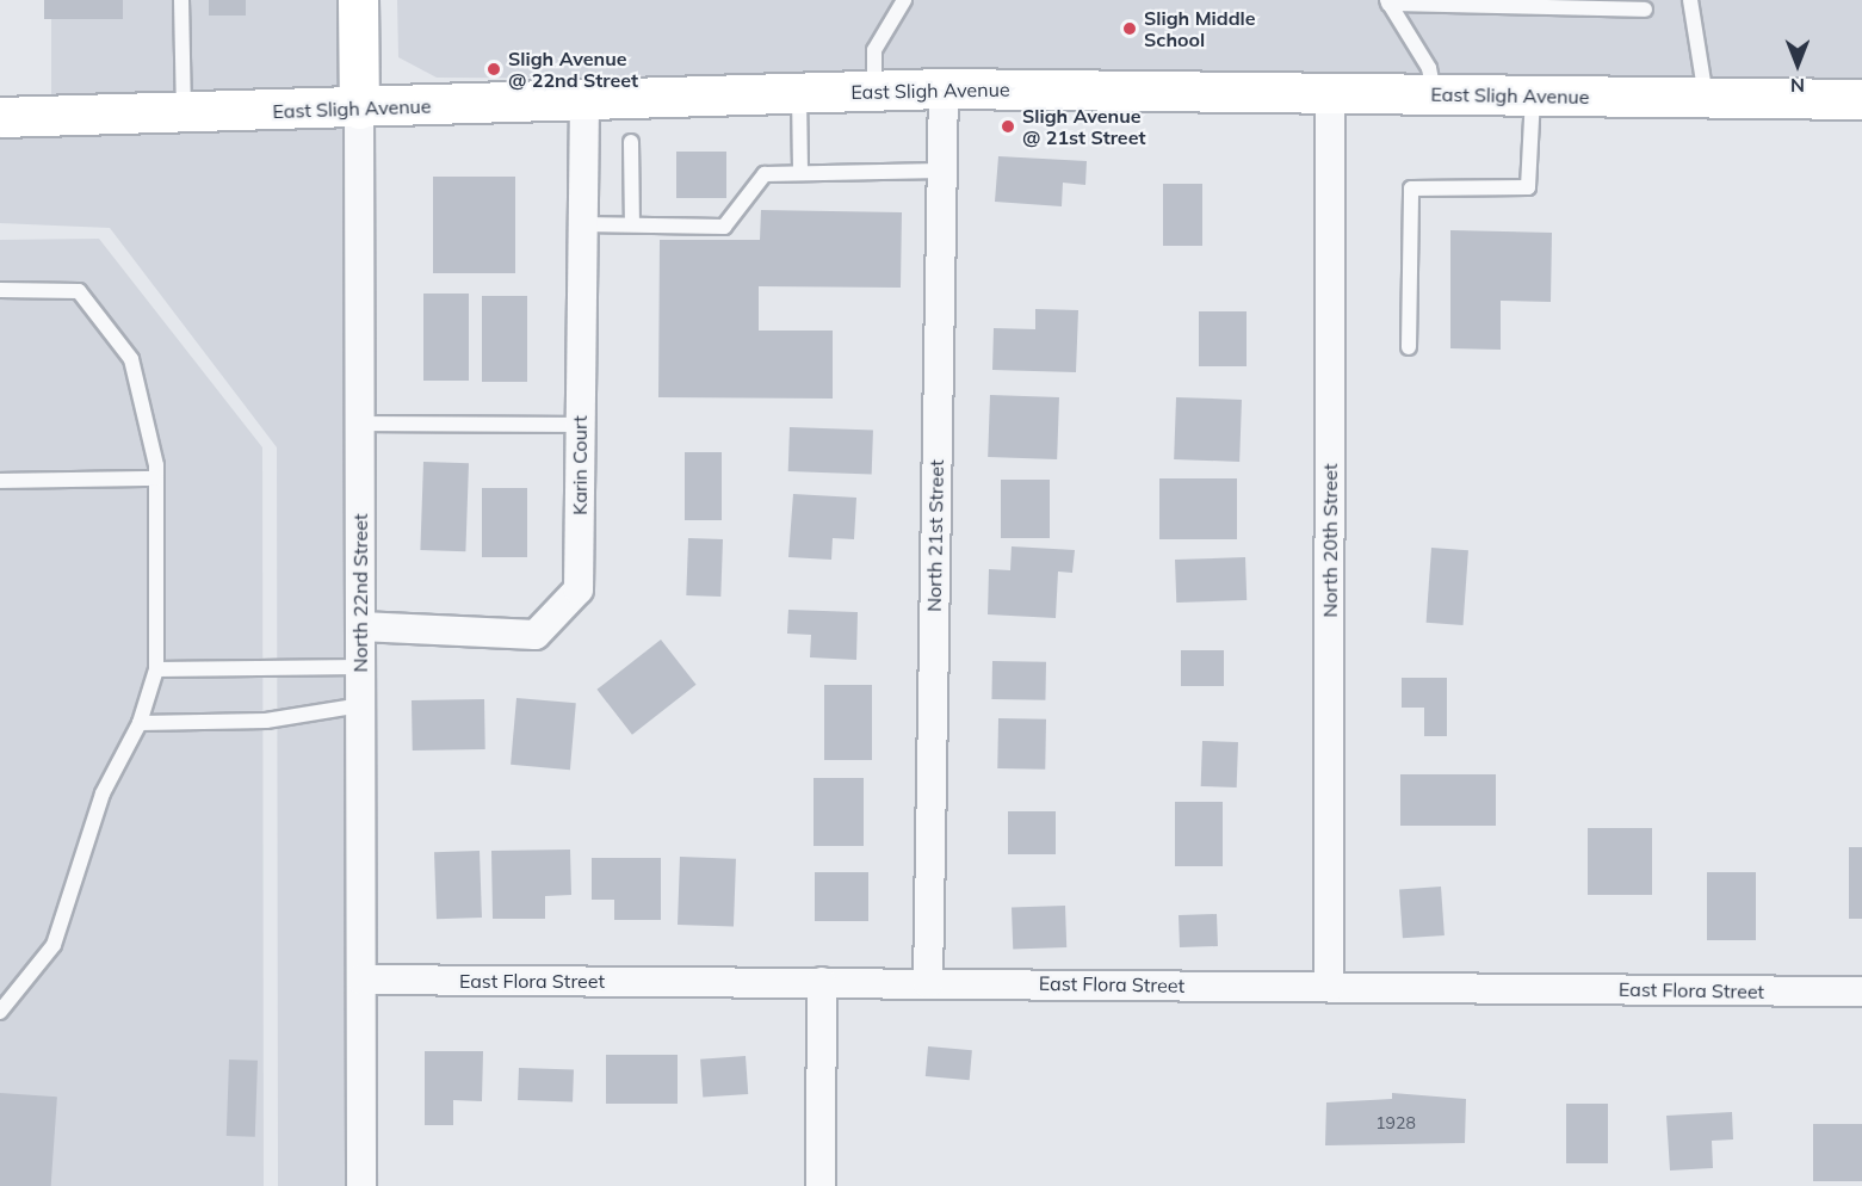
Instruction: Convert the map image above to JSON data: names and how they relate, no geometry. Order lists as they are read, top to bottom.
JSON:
{
  "streets": {
    "street": [
      "East Sligh Avenue",
      "Karin Court",
      "North 21st Street",
      "North 20th Street",
      "North 22nd Street",
      "East Flora Street"
    ]
  },
  "crossings": [
    ["East Sligh Avenue", "Karin Court"],
    ["East Sligh Avenue", "North 21st Street"],
    ["East Sligh Avenue", "North 20th Street"],
    ["East Sligh Avenue", "North 22nd Street"],
    ["Karin Court", "North 22nd Street"],
    ["North 21st Street", "East Flora Street"],
    ["North 20th Street", "East Flora Street"],
    ["North 22nd Street", "East Flora Street"]
  ],
  "places": ["Sligh Middle School", "Sligh Avenue @ 22nd Street", "Sligh Avenue @ 21st Street"],
  "house_numbers": ["1928"],
  "north": "bottom"
}
